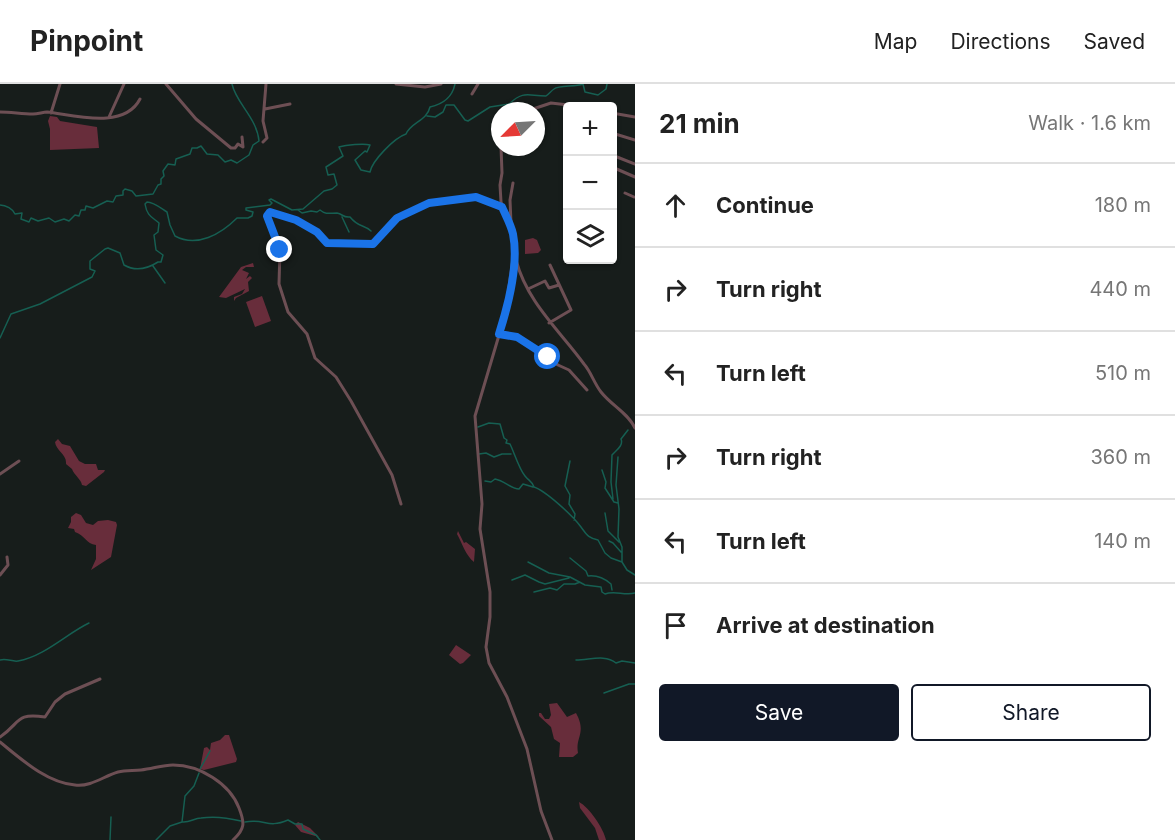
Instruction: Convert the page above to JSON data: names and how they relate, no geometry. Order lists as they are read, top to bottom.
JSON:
{
  "north": "bottom left",
  "page": {
    "header": "Pinpoint",
    "nav": ["Map", "Directions", "Saved"],
    "heading": ["21 min", "Walk · 1.6 km"],
    "map_buttons": ["+", "−"],
    "list": [
      ["Continue", "180 m"],
      ["Turn right", "440 m"],
      ["Turn left", "510 m"],
      ["Turn right", "360 m"],
      ["Turn left", "140 m"],
      "Arrive at destination"
    ],
    "buttons": ["Save", "Share"]
  }
}
